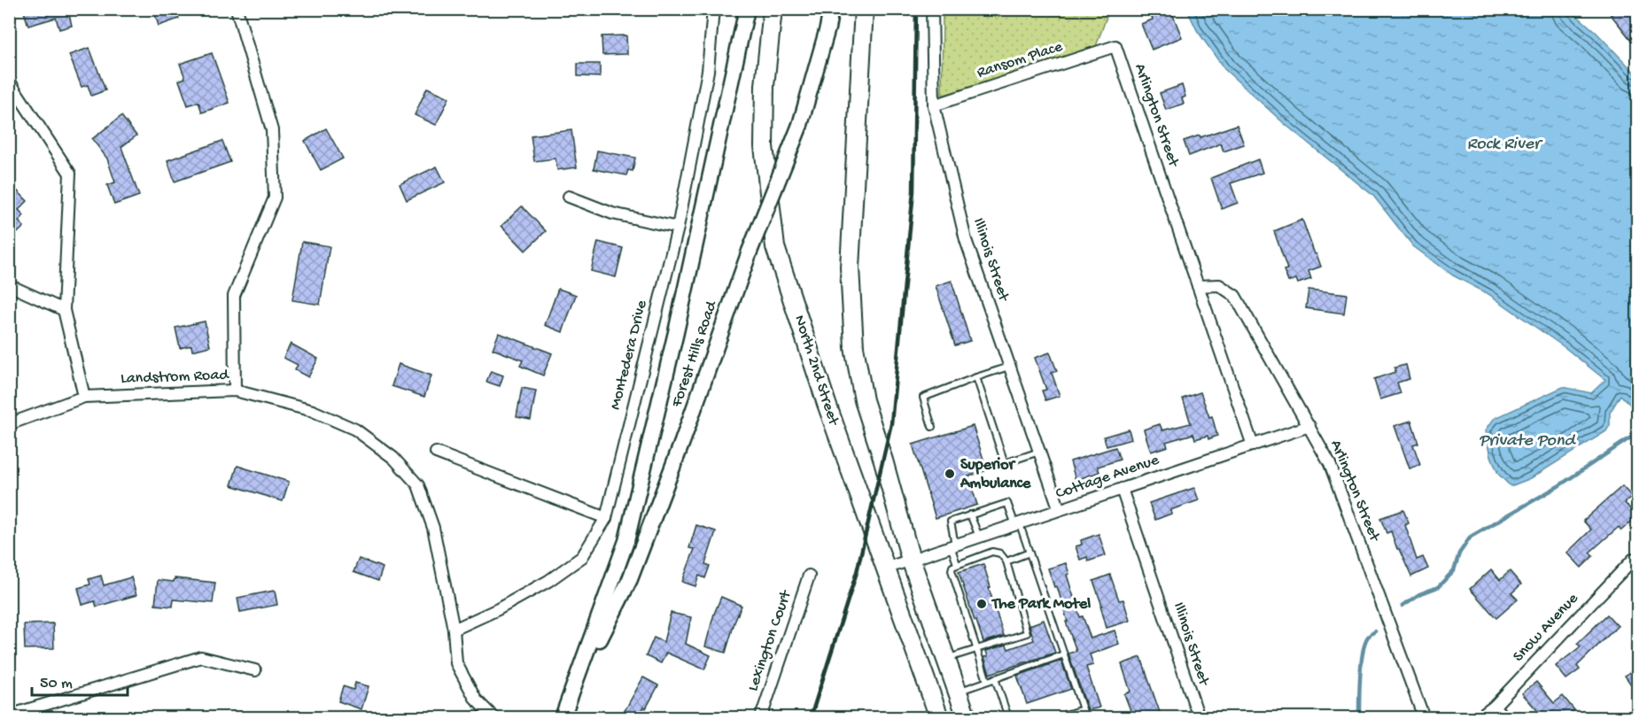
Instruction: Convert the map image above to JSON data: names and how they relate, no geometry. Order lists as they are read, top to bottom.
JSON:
{
  "streets": {
    "main road": ["North 2nd Street"],
    "street": [
      "Ransom Place",
      "Arlington Street",
      "Illinois Street",
      "Forest Hills Road",
      "Montedera Drive",
      "Landstrom Road",
      "Cottage Avenue",
      "Snow Avenue",
      "Lexington Court"
    ]
  },
  "crossings": [
    ["Ransom Place", "Arlington Street"],
    ["Ransom Place", "Illinois Street"],
    ["Arlington Street", "Cottage Avenue"],
    ["Illinois Street", "Cottage Avenue"],
    ["Montedera Drive", "Landstrom Road"],
    ["North 2nd Street", "Cottage Avenue"]
  ],
  "water": ["Rock River", "Private Pond"],
  "places": ["Superior Ambulance", "The Park Motel"],
  "scale_bar": "50 m"
}
